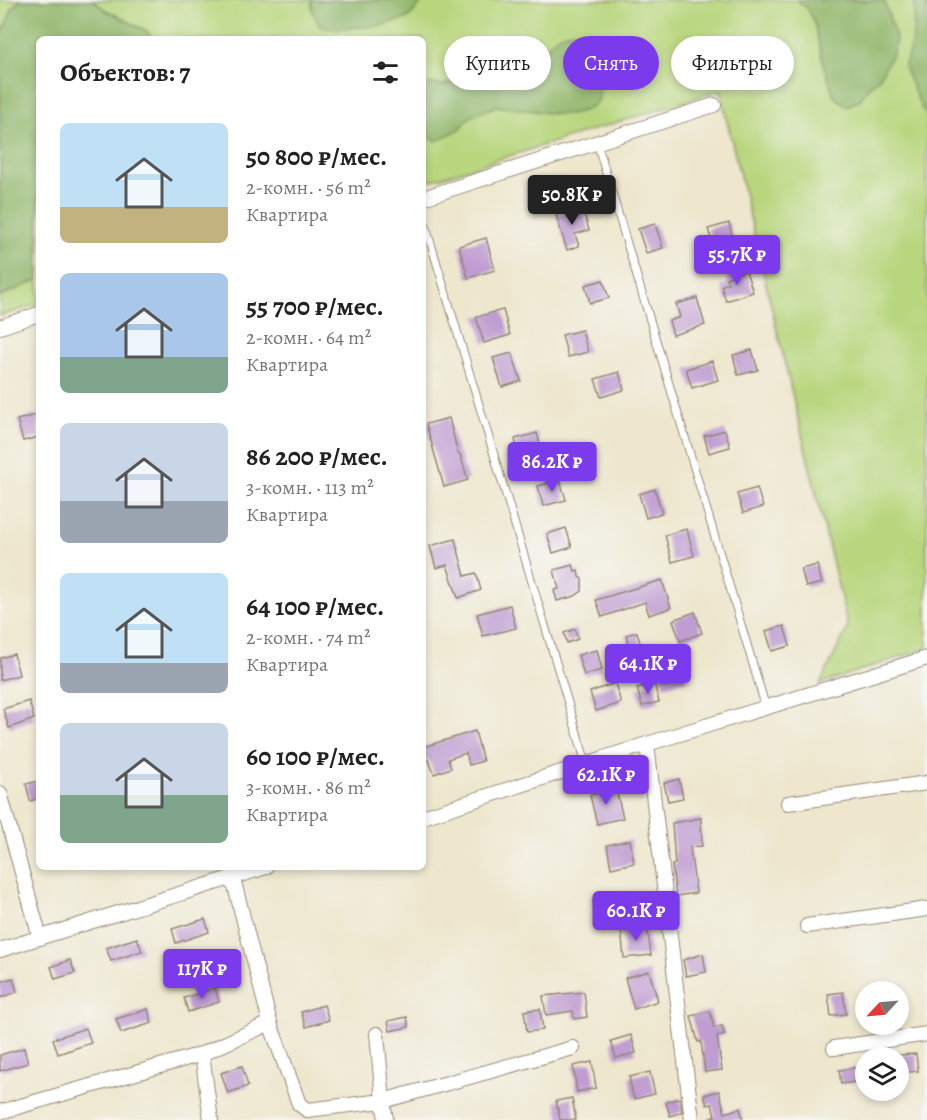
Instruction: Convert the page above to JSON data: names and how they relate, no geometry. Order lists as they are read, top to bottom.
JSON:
{
  "north": "bottom left",
  "page": {
    "chip": ["Купить", "Снять", "Фильтры"],
    "heading": "Объектов: 7",
    "list": [
      {
        "name": "50 800 ₽/мес.",
        "note": "2-комн. · 56 m² · Квартира"
      },
      {
        "name": "55 700 ₽/мес.",
        "note": "2-комн. · 64 m² · Квартира"
      },
      {
        "name": "86 200 ₽/мес.",
        "note": "3-комн. · 113 m² · Квартира"
      },
      {
        "name": "64 100 ₽/мес.",
        "note": "2-комн. · 74 m² · Квартира"
      },
      {
        "name": "60 100 ₽/мес.",
        "note": "3-комн. · 86 m² · Квартира"
      }
    ],
    "price": [
      "50.8K ₽",
      "55.7K ₽",
      "86.2K ₽",
      "64.1K ₽",
      "62.1K ₽",
      "60.1K ₽",
      "117K ₽"
    ]
  }
}
